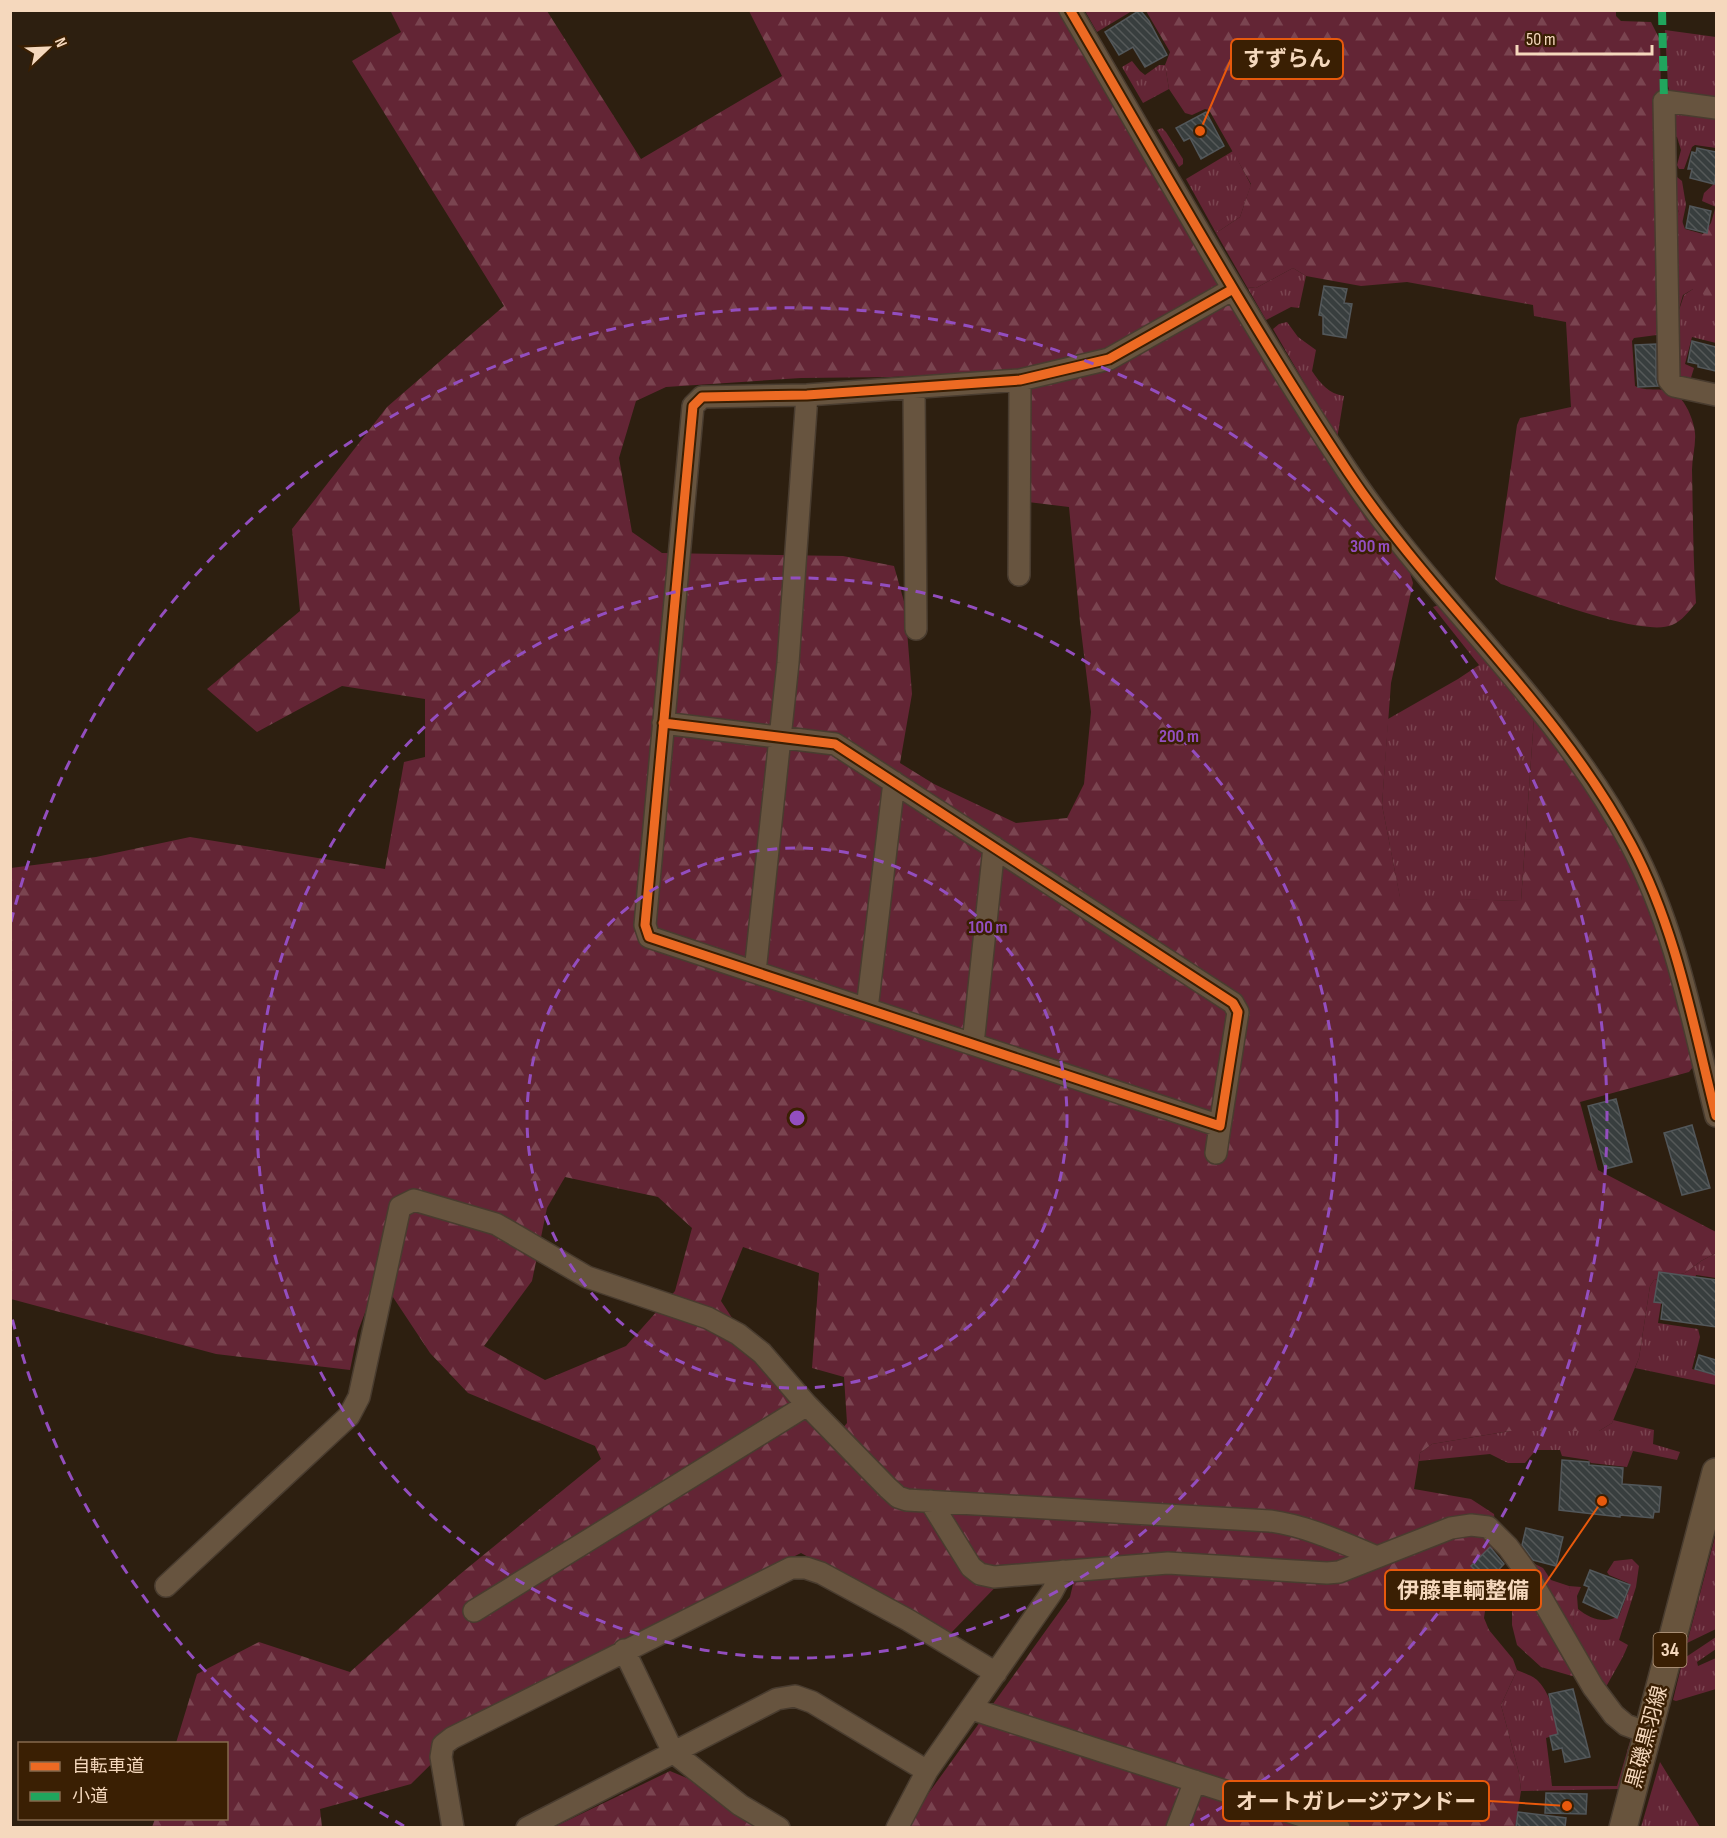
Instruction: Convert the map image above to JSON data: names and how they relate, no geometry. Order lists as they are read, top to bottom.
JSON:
{
  "streets": {
    "main road": ["34", "黒磯黒羽線"]
  },
  "places": ["すずらん", "伊藤車輌整備", "オートガレージアンドー"],
  "legend": ["自転車道", "小道"],
  "scale_bar": "50 m",
  "north": "top right",
  "rings": ["300 m", "200 m", "100 m"]
}
